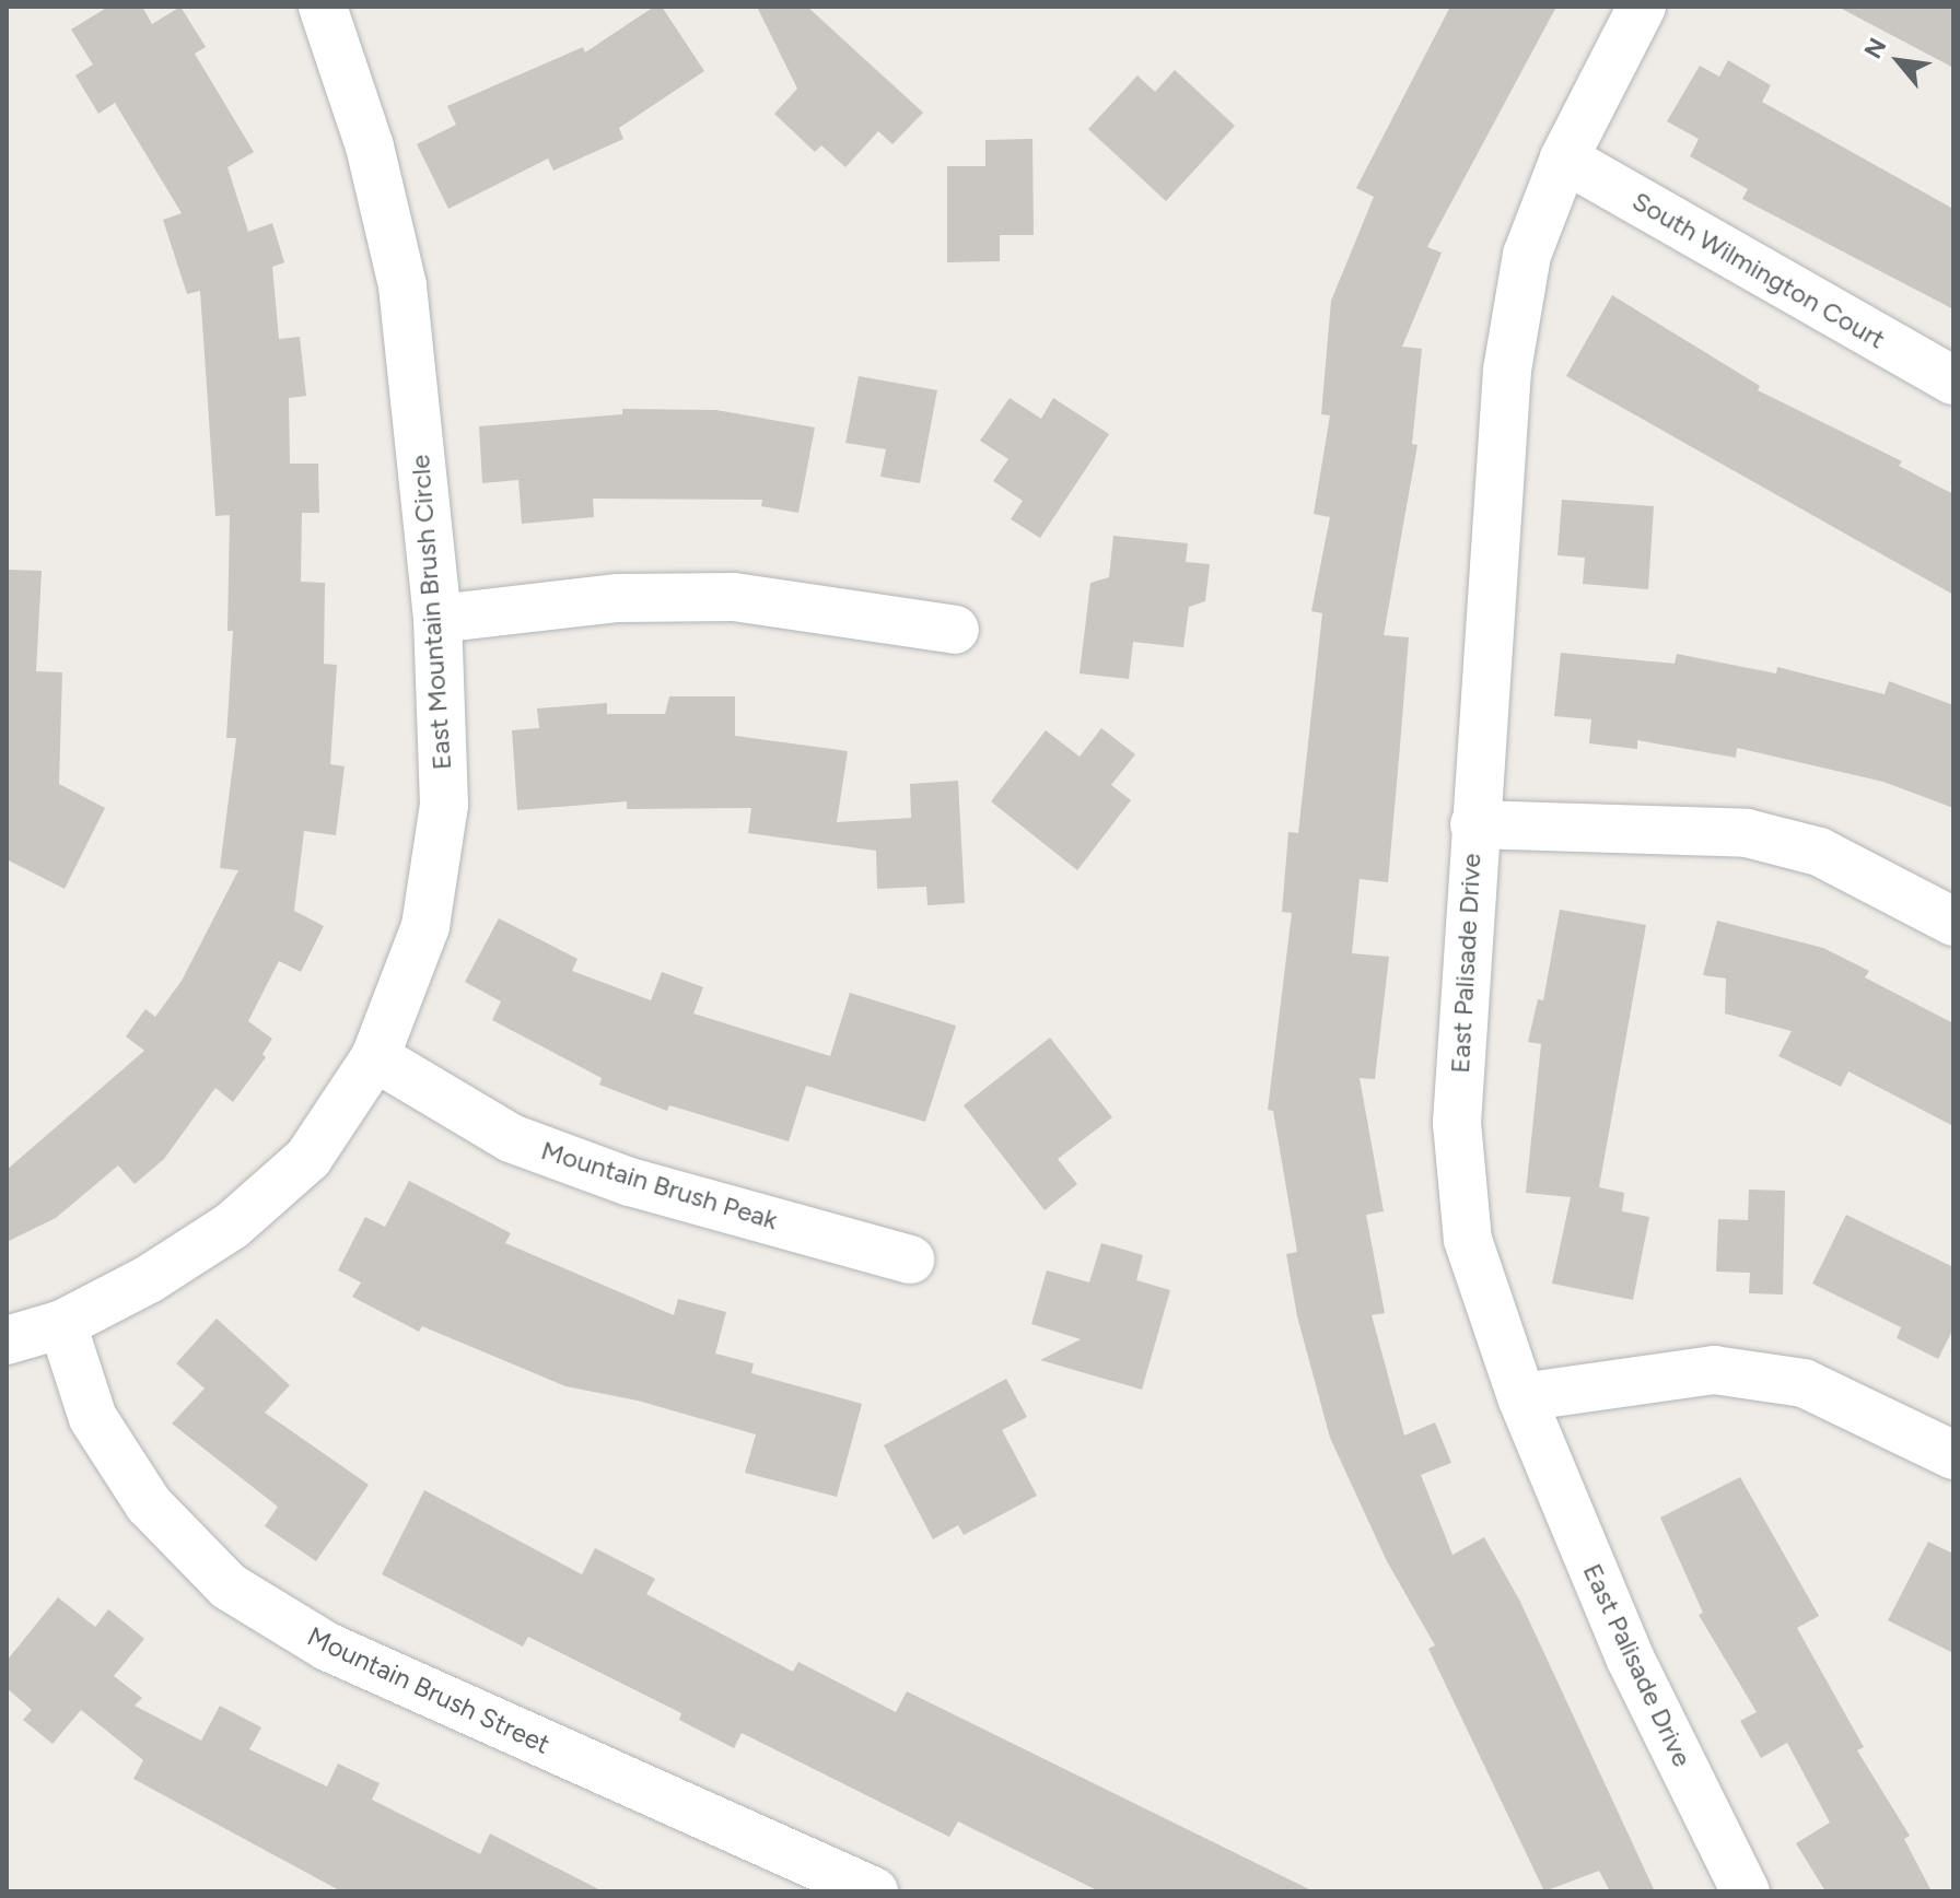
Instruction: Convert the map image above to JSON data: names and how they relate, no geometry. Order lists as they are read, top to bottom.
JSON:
{
  "streets": {
    "street": [
      "South Wilmington Court",
      "East Mountain Brush Circle",
      "East Palisade Drive",
      "Mountain Brush Peak",
      "Mountain Brush Street"
    ]
  },
  "crossings": [
    ["South Wilmington Court", "East Palisade Drive"],
    ["East Mountain Brush Circle", "Mountain Brush Peak"],
    ["East Mountain Brush Circle", "Mountain Brush Street"]
  ],
  "north": "top left"
}
